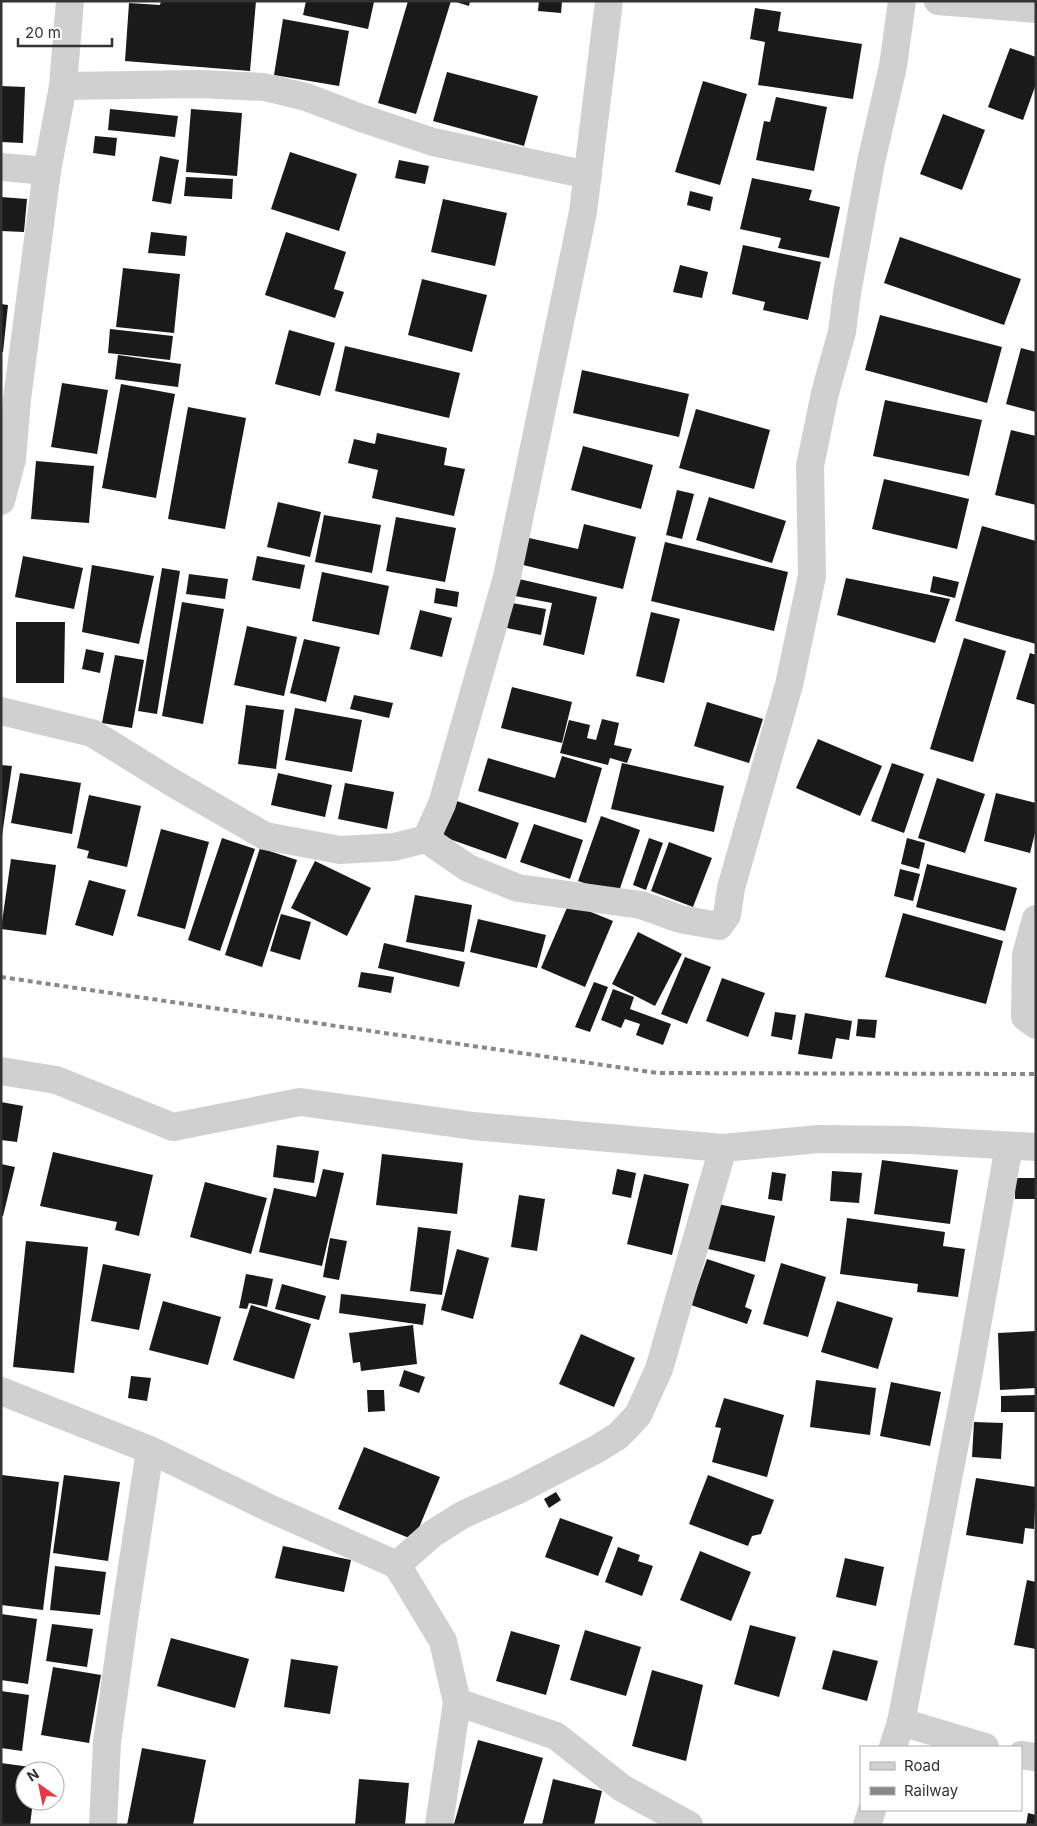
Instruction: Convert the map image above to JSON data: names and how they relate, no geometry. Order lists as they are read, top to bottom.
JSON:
{
  "legend": ["Road", "Railway"],
  "scale_bar": "20 m",
  "north": "top left"
}
